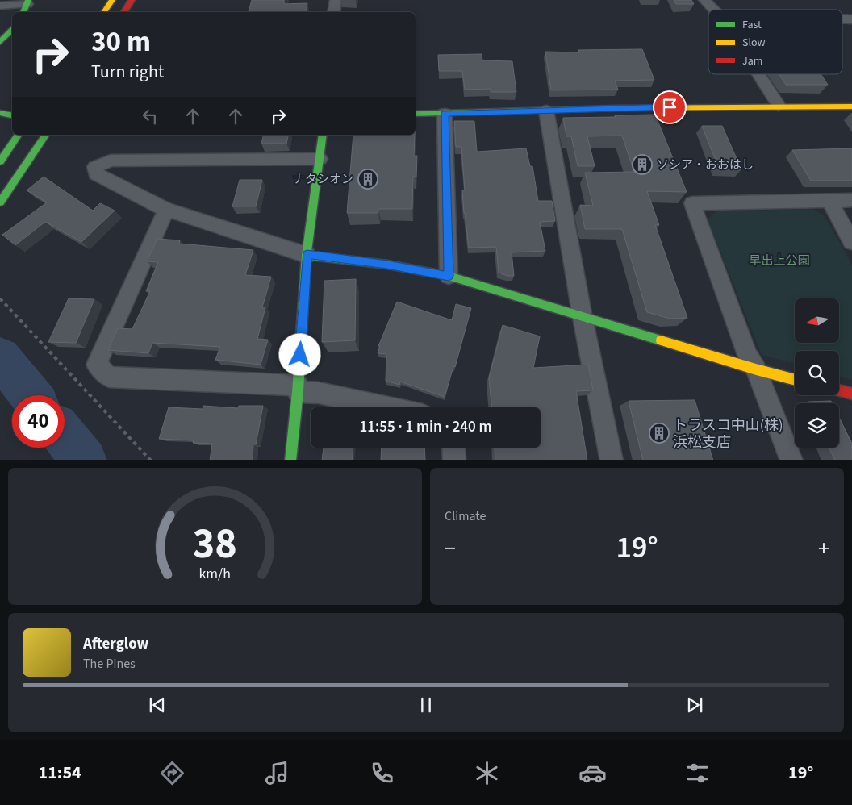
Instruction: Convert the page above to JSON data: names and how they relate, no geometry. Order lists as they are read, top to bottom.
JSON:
{
  "parks": ["早出上公園"],
  "places": {
    "building": ["ソシア・おおはし", "ナタシオン", "トラスコ中山(株) 浜松支店"]
  },
  "legend": ["Fast", "Slow", "Jam"],
  "north": "left",
  "page": {
    "turn": ["30 m", "Turn right"],
    "limit": "40",
    "trip": "11:55 · 1 min · 240 m",
    "tile": "Climate",
    "heat": ["−", "19°", "+"],
    "song": ["Afterglow", "The Pines"],
    "tabs": ["11:54", "19°"],
    "gauge": ["38", "km/h"]
  }
}
